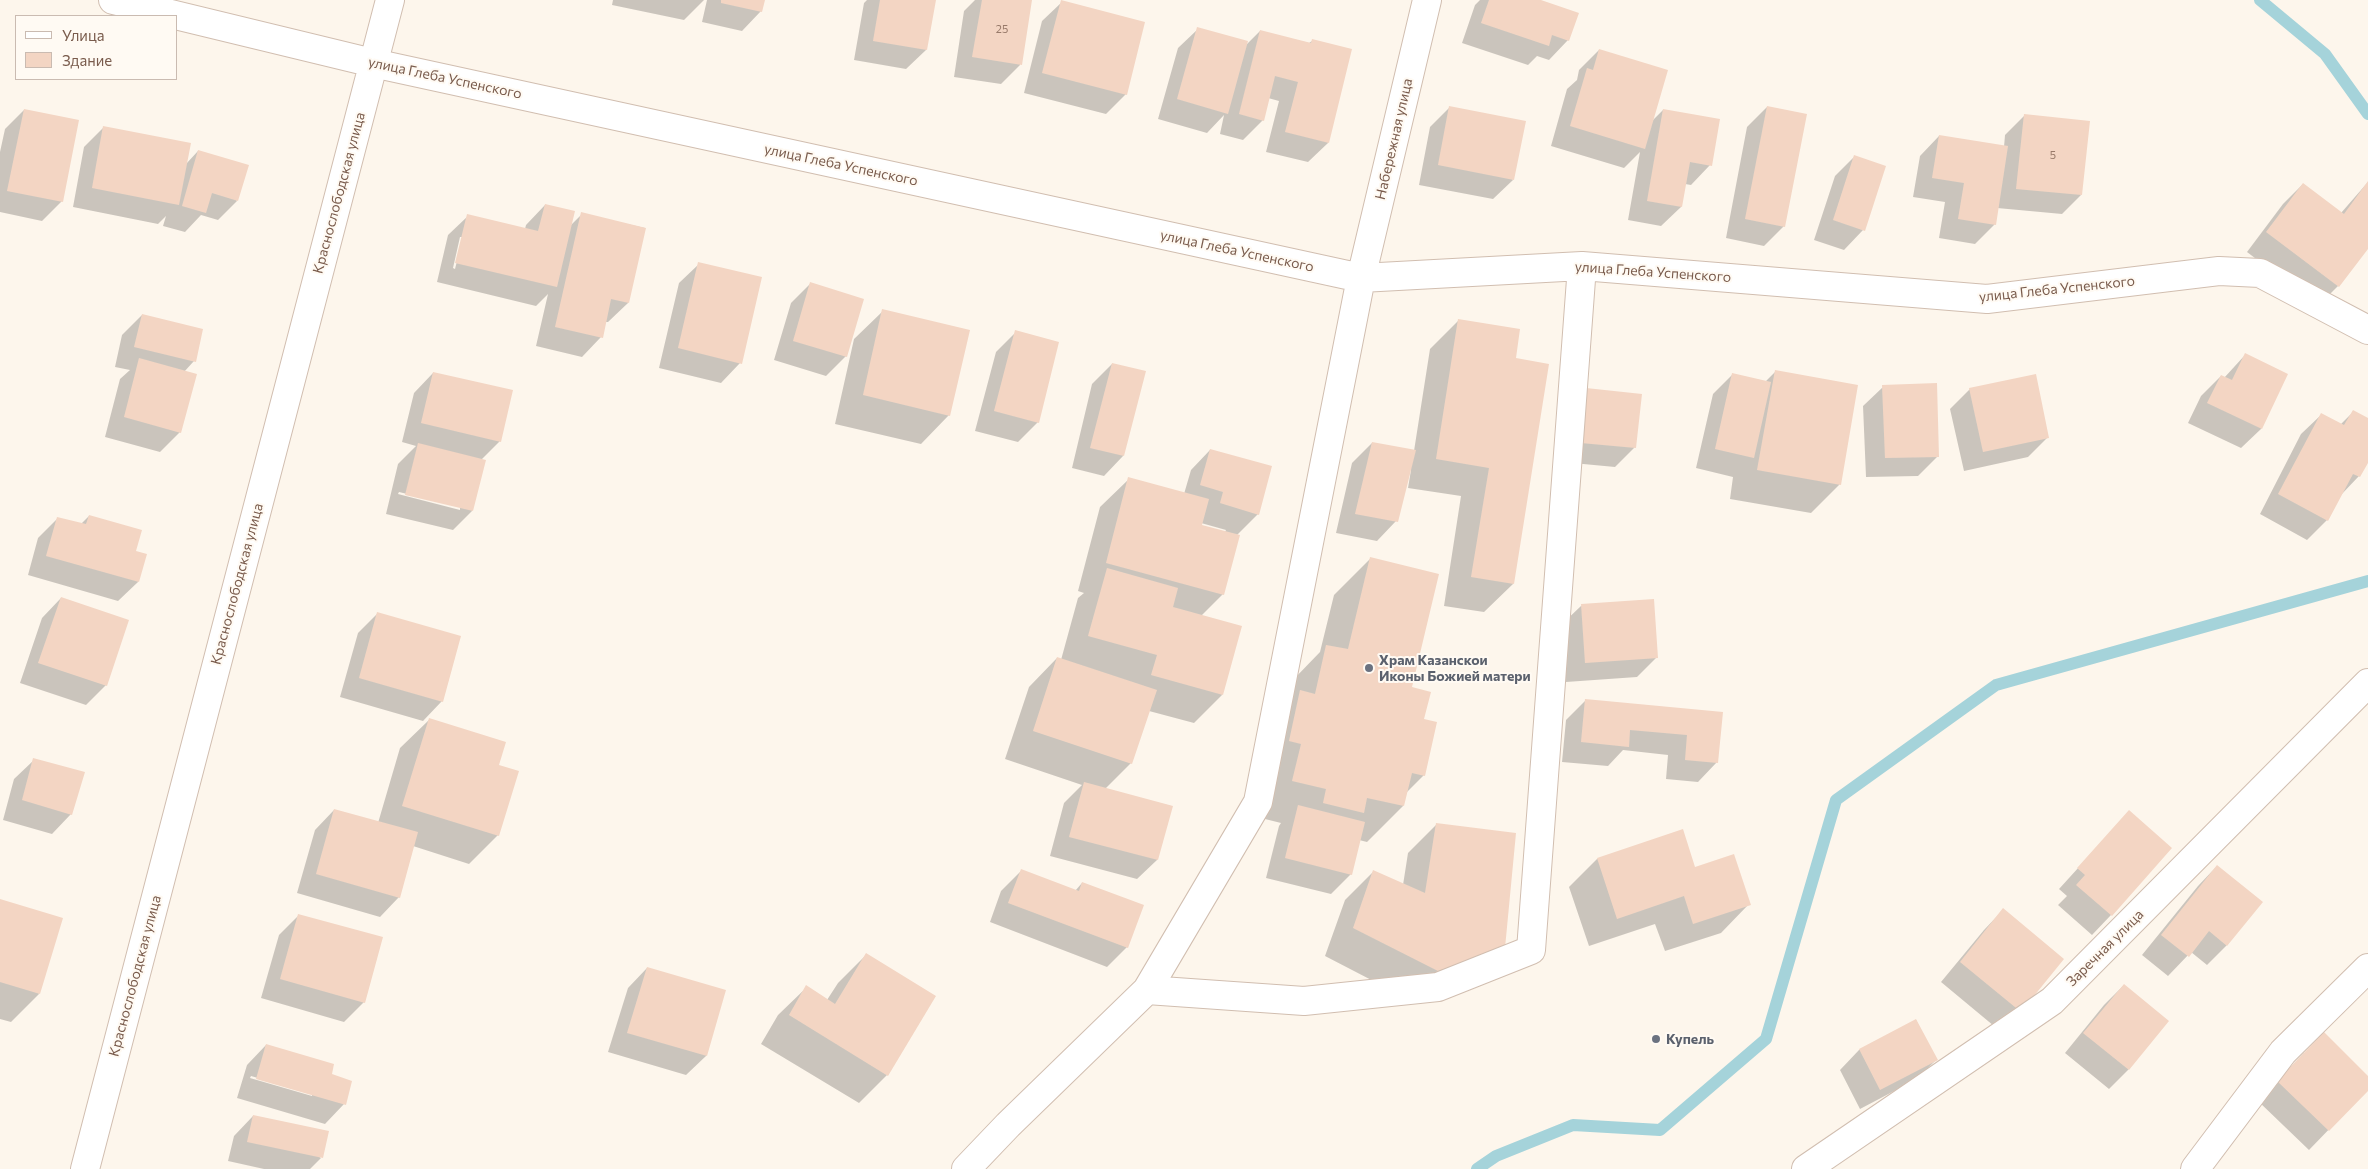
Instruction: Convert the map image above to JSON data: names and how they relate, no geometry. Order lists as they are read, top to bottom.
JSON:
{
  "streets": {
    "street": [
      "улица Глеба Успенского",
      "Набережная улица",
      "Краснослободская улица",
      "Заречная улица"
    ]
  },
  "crossings": [
    ["улица Глеба Успенского", "Набережная улица"],
    ["улица Глеба Успенского", "Краснослободская улица"]
  ],
  "places": ["Храм Казанскои Иконы Божией матери", "Купель"],
  "house_numbers": ["25", "5"],
  "legend": ["Улица", "Здание"]
}
